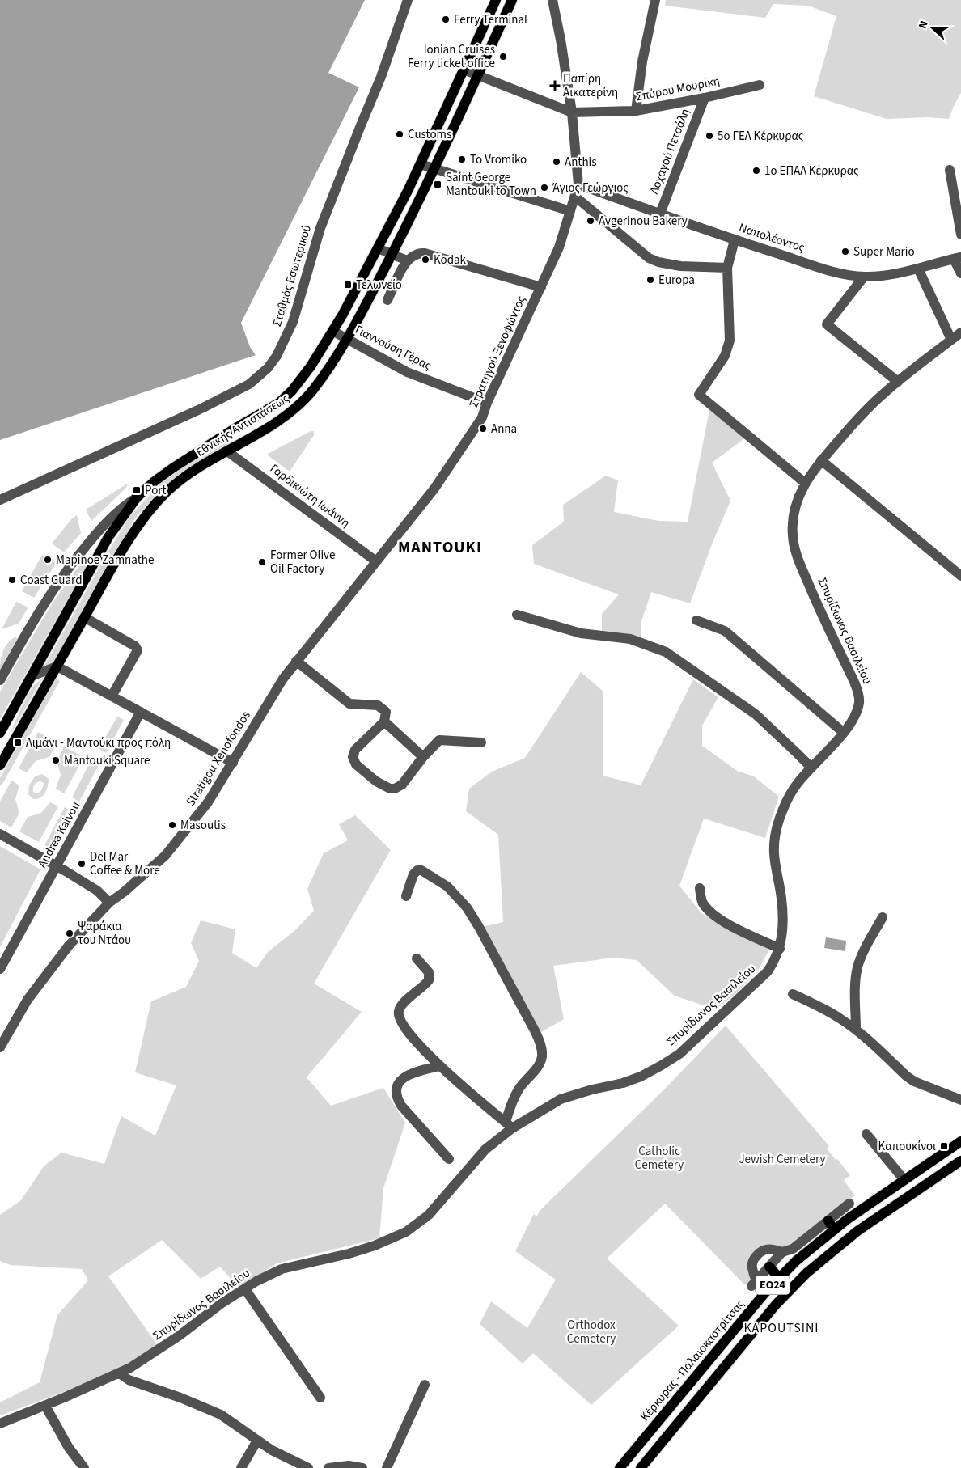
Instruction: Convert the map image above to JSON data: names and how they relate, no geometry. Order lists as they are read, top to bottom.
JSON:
{
  "streets": {
    "main road": ["Εθνικής Αντιστάσεως", "ΕΟ24", "Κέρκυρας - Παλαιοκαστρίτσας"],
    "street": [
      "Σπύρου Μουρίκη",
      "Λοχαγού Πετσάλη",
      "Ναπολέοντος",
      "Σταθμός Εσωτερικού",
      "Γιαννούση Γέρας",
      "Στρατηγού Ξενοφώντος",
      "Γαρδικιώτη Ιωάννη",
      "Σπυρίδωνος Βασιλείου",
      "Stratigou Xenofondos",
      "Andrea Kalvou"
    ]
  },
  "crossings": [
    ["Σπύρου Μουρίκη", "Λοχαγού Πετσάλη"],
    ["Σπύρου Μουρίκη", "Στρατηγού Ξενοφώντος"],
    ["Σπύρου Μουρίκη", "Εθνικής Αντιστάσεως"],
    ["Λοχαγού Πετσάλη", "Ναπολέοντος"],
    ["Ναπολέοντος", "Στρατηγού Ξενοφώντος"],
    ["Γιαννούση Γέρας", "Στρατηγού Ξενοφώντος"],
    ["Γιαννούση Γέρας", "Εθνικής Αντιστάσεως"],
    ["Στρατηγού Ξενοφώντος", "Γαρδικιώτη Ιωάννη"],
    ["Στρατηγού Ξενοφώντος", "Stratigou Xenofondos"],
    ["Εθνικής Αντιστάσεως", "Γαρδικιώτη Ιωάννη"]
  ],
  "districts": ["MANTOUKI", "KAPOUTSINI"],
  "parks": ["Catholic Cemetery", "Jewish Cemetery", "Orthodox Cemetery"],
  "places": {
    "other": [
      "Ferry Terminal",
      "Ionian Cruises Ferry ticket office",
      "Customs",
      "5ο ΓΕΛ Κέρκυρας",
      "To Vromiko",
      "Anthis",
      "1ο ΕΠΑΛ Κέρκυρας",
      "Άγιος Γεώργιος",
      "Avgerinou Bakery",
      "Super Mario",
      "Kodak",
      "Europa",
      "Anna",
      "Mapinoe Zamnathe",
      "Former Olive Oil Factory",
      "Coast Guard",
      "Mantouki Square",
      "Masoutis",
      "Del Mar Coffee & More",
      "Ψαράκια του Ντάου"
    ],
    "health": ["Παπίρη Αικατερίνη"],
    "transit": [
      "Saint George Mantouki to Town",
      "Τελωνείο",
      "Port",
      "Λιμάνι - Μαντούκι προς πόλη",
      "Καπουκίνοι"
    ]
  },
  "north": "left"
}
